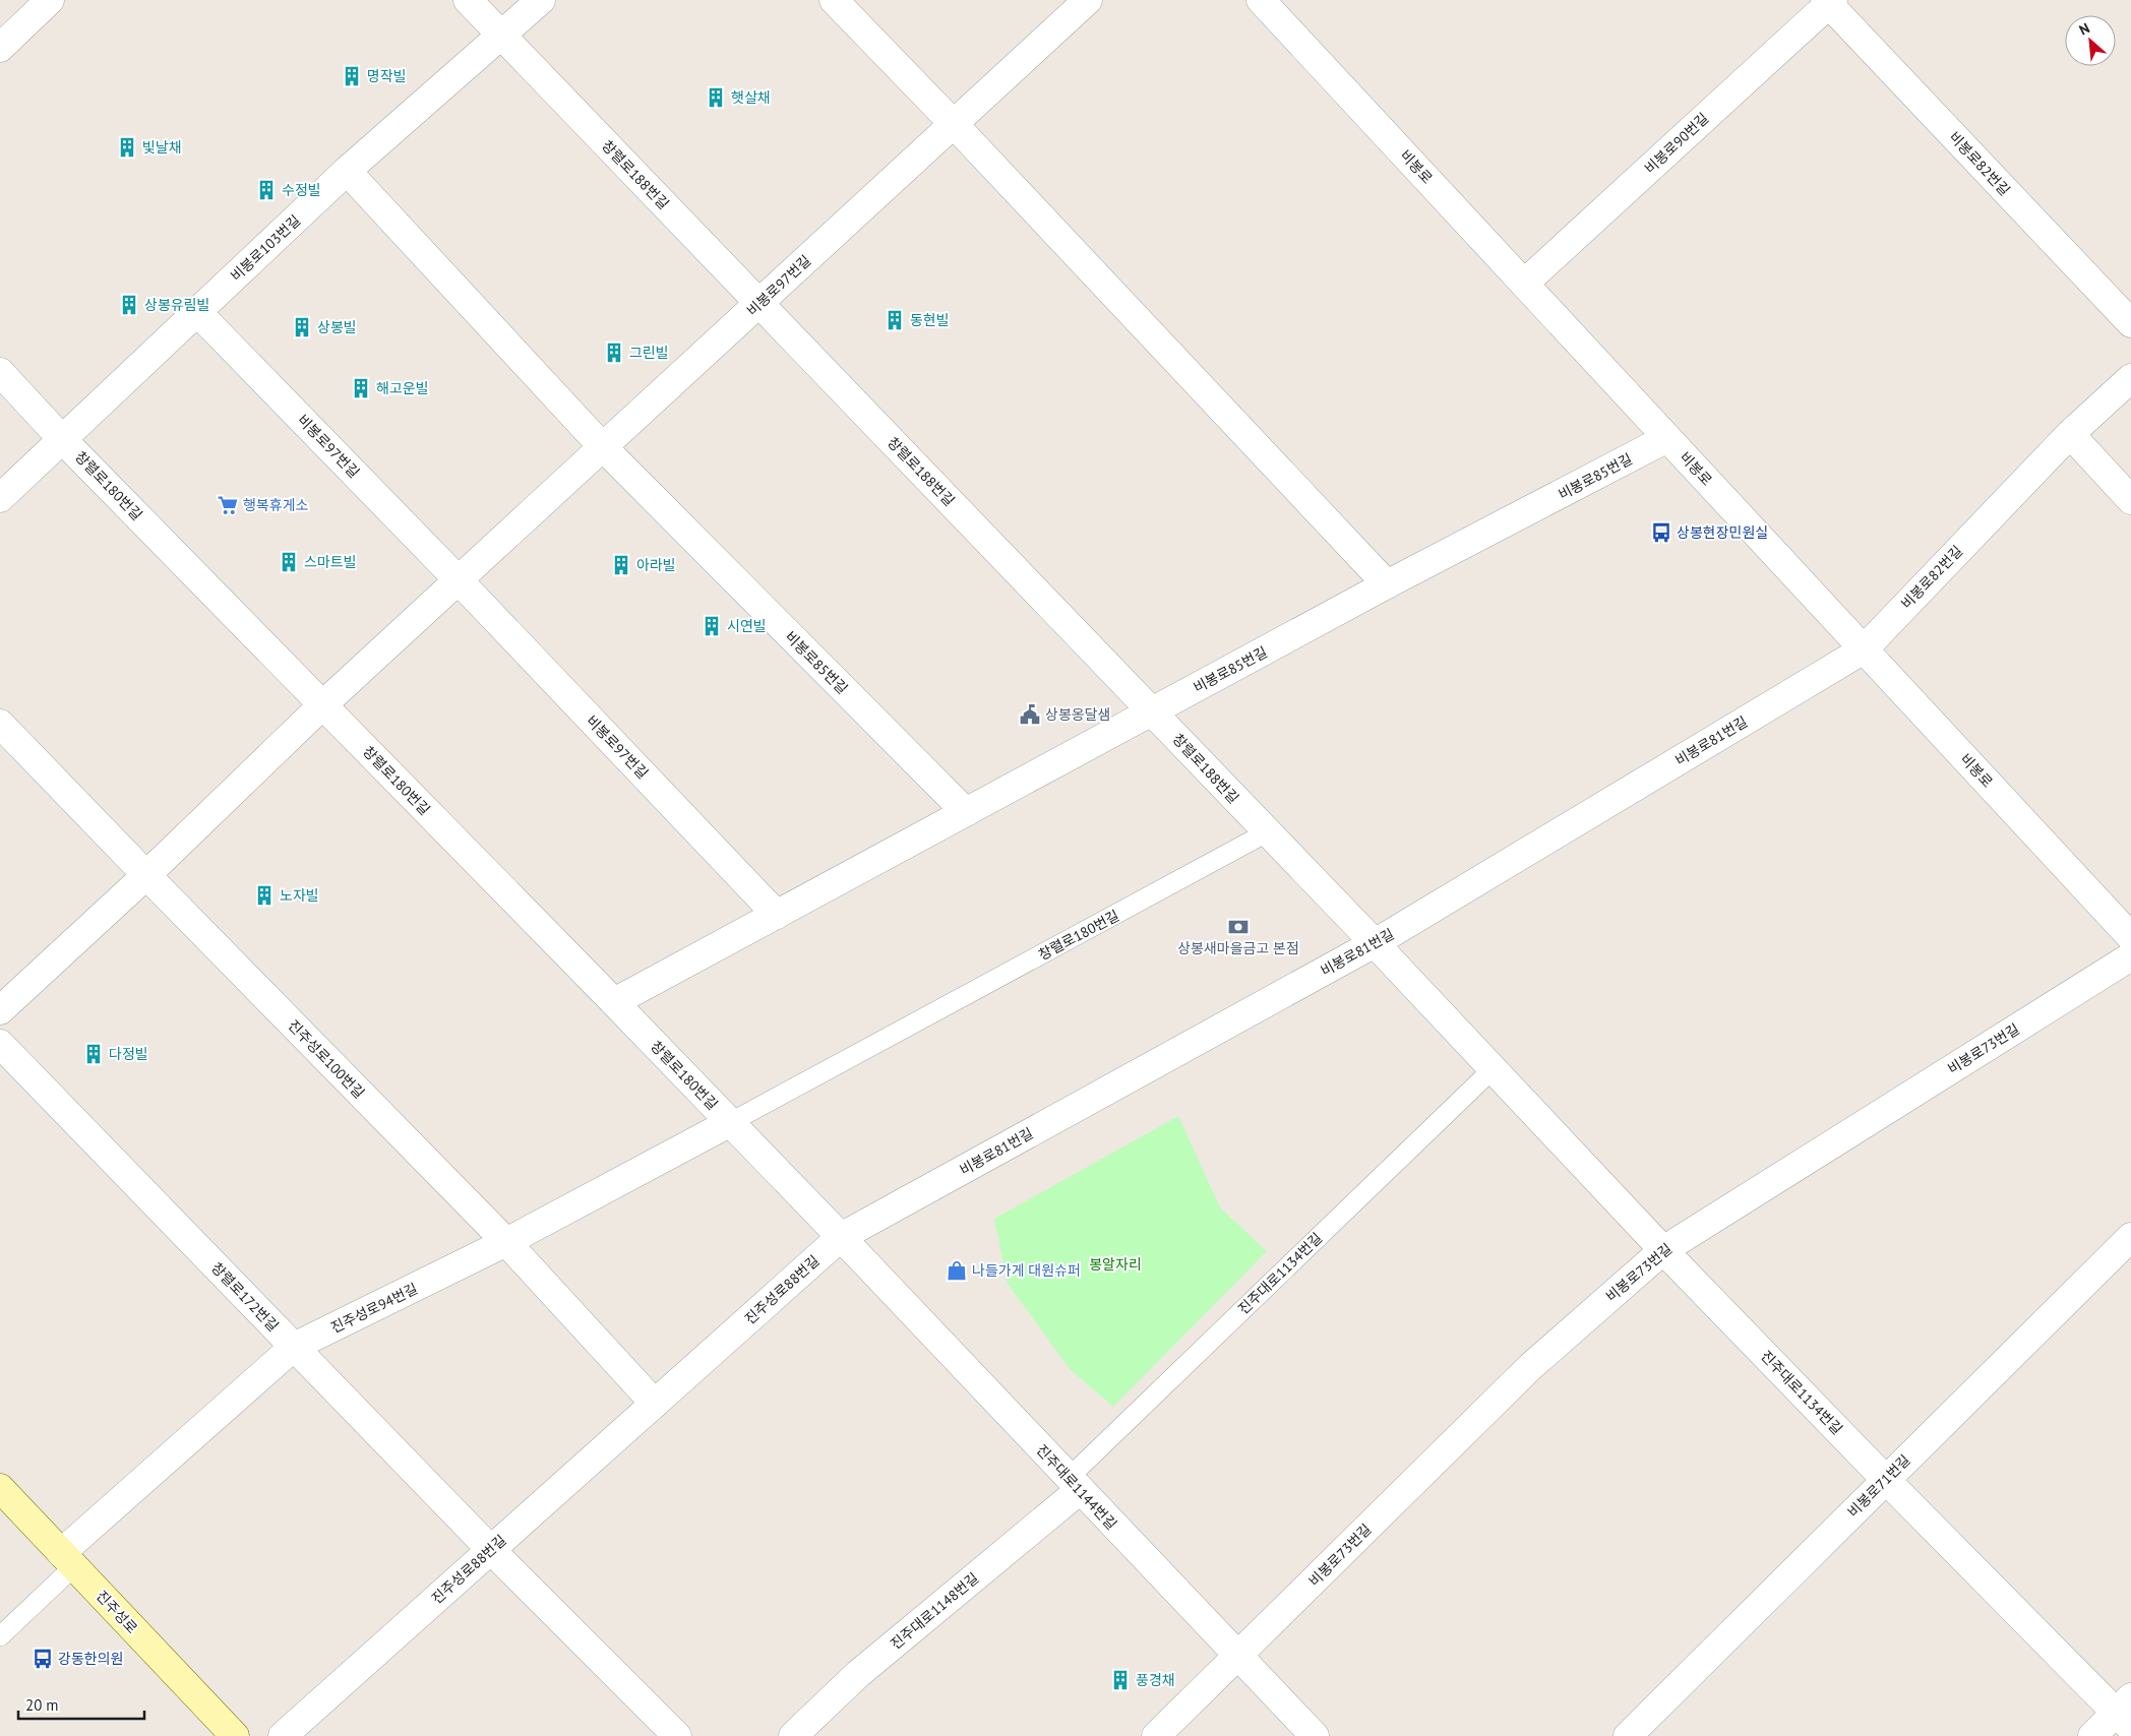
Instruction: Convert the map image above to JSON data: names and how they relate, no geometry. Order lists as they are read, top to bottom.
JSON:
{
  "streets": {
    "main road": ["진주성로"],
    "street": [
      "비봉로90번길",
      "비봉로82번길",
      "비봉로",
      "창렬로188번길",
      "비봉로103번길",
      "비봉로97번길",
      "비봉로85번길",
      "창렬로180번길",
      "비봉로81번길",
      "비봉로73번길",
      "진주성로100번길",
      "진주대로1134번길",
      "진주성로88번길",
      "창렬로172번길",
      "진주성로94번길",
      "비봉로71번길",
      "진주대로1144번길",
      "진주대로1148번길"
    ]
  },
  "crossings": [
    ["비봉로90번길", "비봉로82번길"],
    ["비봉로90번길", "비봉로"],
    ["비봉로82번길", "비봉로"],
    ["비봉로82번길", "비봉로81번길"],
    ["비봉로", "비봉로85번길"],
    ["비봉로", "비봉로81번길"],
    ["창렬로188번길", "비봉로103번길"],
    ["창렬로188번길", "비봉로97번길"],
    ["창렬로188번길", "비봉로85번길"],
    ["창렬로188번길", "창렬로180번길"],
    ["창렬로188번길", "비봉로81번길"],
    ["창렬로188번길", "진주대로1134번길"],
    ["비봉로103번길", "비봉로97번길"],
    ["비봉로103번길", "창렬로180번길"],
    ["비봉로97번길", "비봉로85번길"],
    ["비봉로97번길", "창렬로180번길"],
    ["비봉로85번길", "창렬로180번길"],
    ["창렬로180번길", "비봉로81번길"],
    ["창렬로180번길", "진주성로88번길"],
    ["창렬로180번길", "진주성로94번길"],
    ["창렬로180번길", "진주대로1144번길"],
    ["비봉로81번길", "진주대로1134번길"],
    ["비봉로81번길", "진주성로88번길"],
    ["비봉로81번길", "진주대로1144번길"],
    ["비봉로73번길", "진주대로1134번길"],
    ["비봉로73번길", "진주대로1144번길"],
    ["진주성로100번길", "진주성로94번길"],
    ["진주대로1134번길", "비봉로71번길"],
    ["진주대로1134번길", "진주대로1144번길"],
    ["진주대로1134번길", "진주대로1148번길"],
    ["진주성로88번길", "창렬로172번길"],
    ["진주성로88번길", "진주대로1144번길"],
    ["창렬로172번길", "진주성로94번길"],
    ["진주성로94번길", "진주성로"],
    ["진주대로1144번길", "진주대로1148번길"]
  ],
  "parks": ["봉알자리"],
  "places": {
    "building": [
      "명작빌",
      "햇살채",
      "빛날채",
      "수정빌",
      "상봉유림빌",
      "동현빌",
      "상봉빌",
      "그린빌",
      "해고운빌",
      "스마트빌",
      "아라빌",
      "시연빌",
      "노자빌",
      "다정빌",
      "풍경채"
    ],
    "supermarket": ["행복휴게소"],
    "bus stop": ["상봉현장민원실", "강동한의원"],
    "public building": ["상봉옹달샘"],
    "bank": ["상봉새마을금고 본점"],
    "shop": ["나들가게 대원슈퍼"]
  },
  "scale_bar": "20 m",
  "north": "top left"
}
